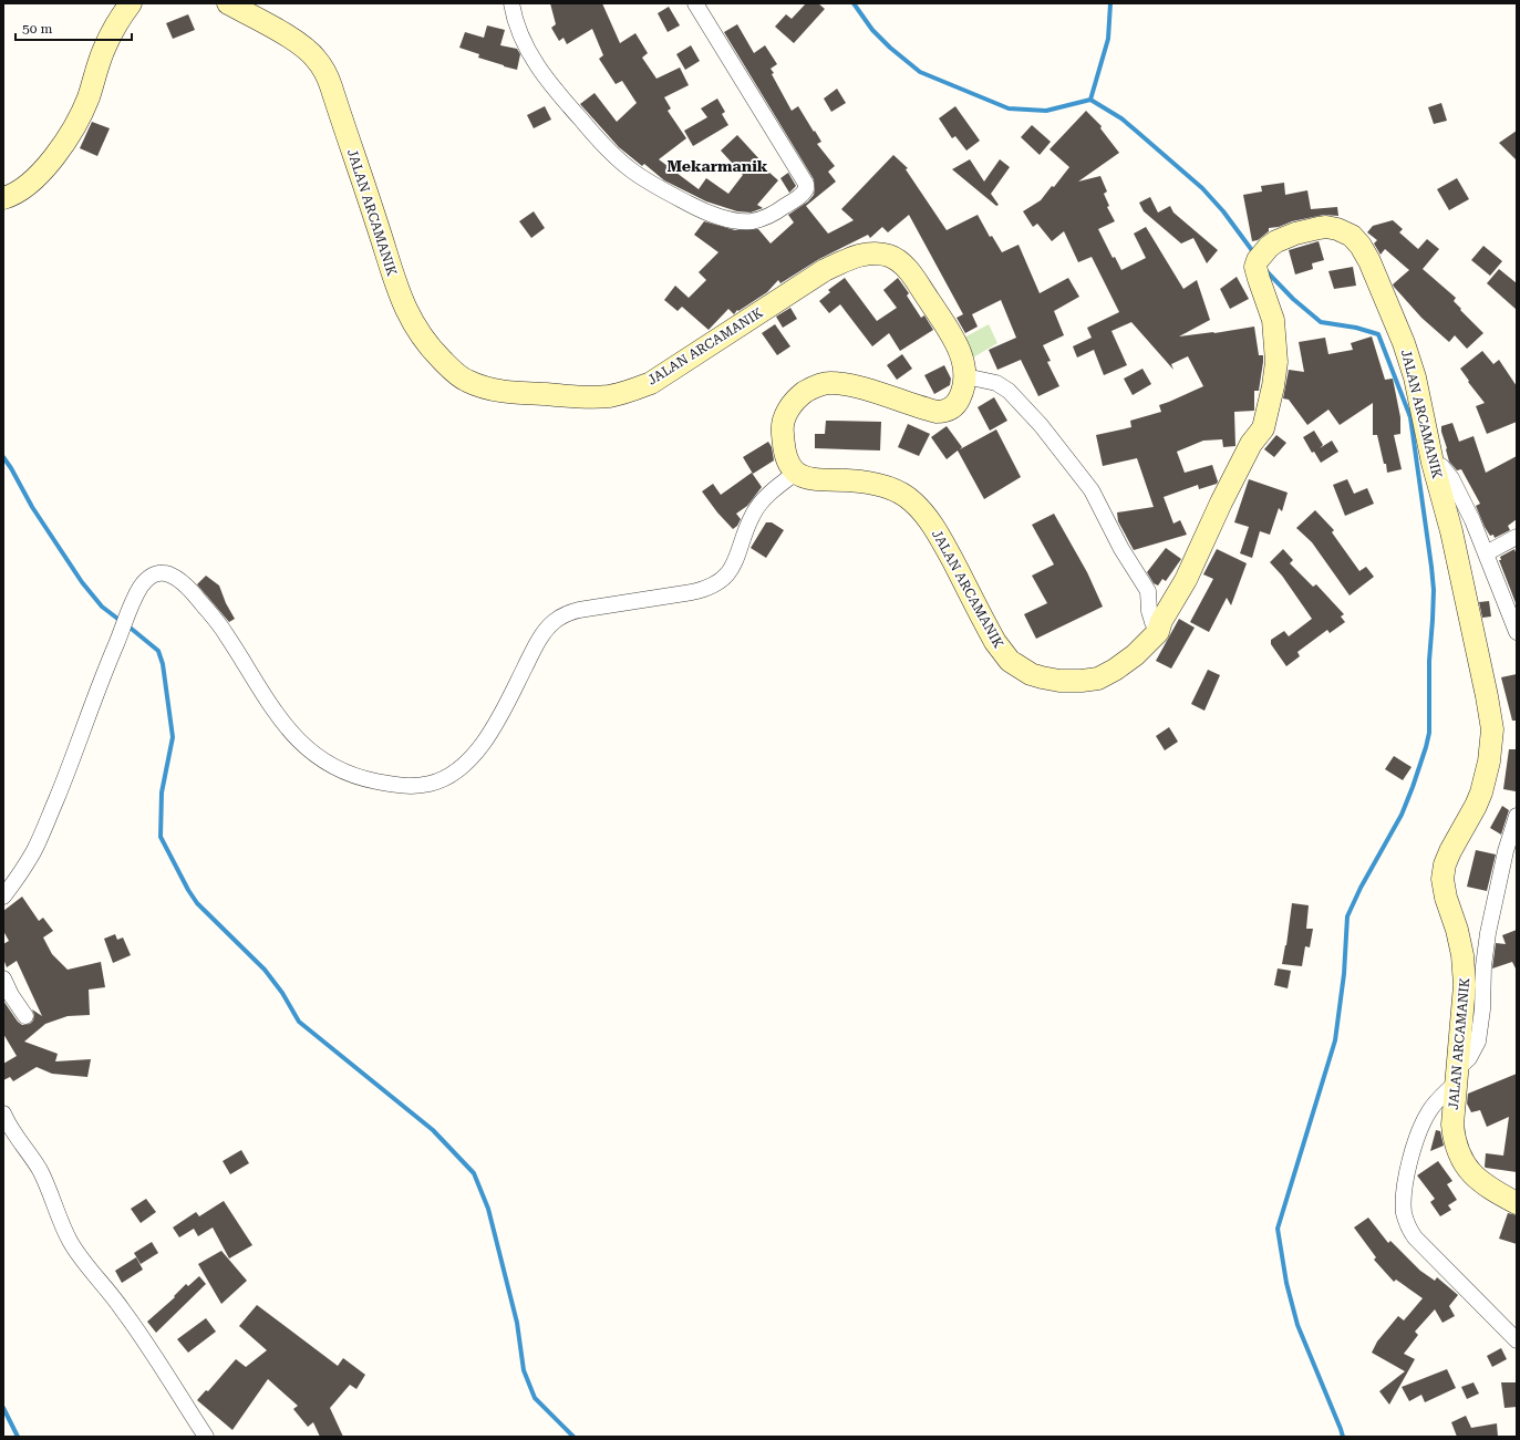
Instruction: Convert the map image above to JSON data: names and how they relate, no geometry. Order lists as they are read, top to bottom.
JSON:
{
  "streets": {
    "street": ["JALAN ARCAMANIK"]
  },
  "districts": ["Mekarmanik"],
  "scale_bar": "50 m"
}
